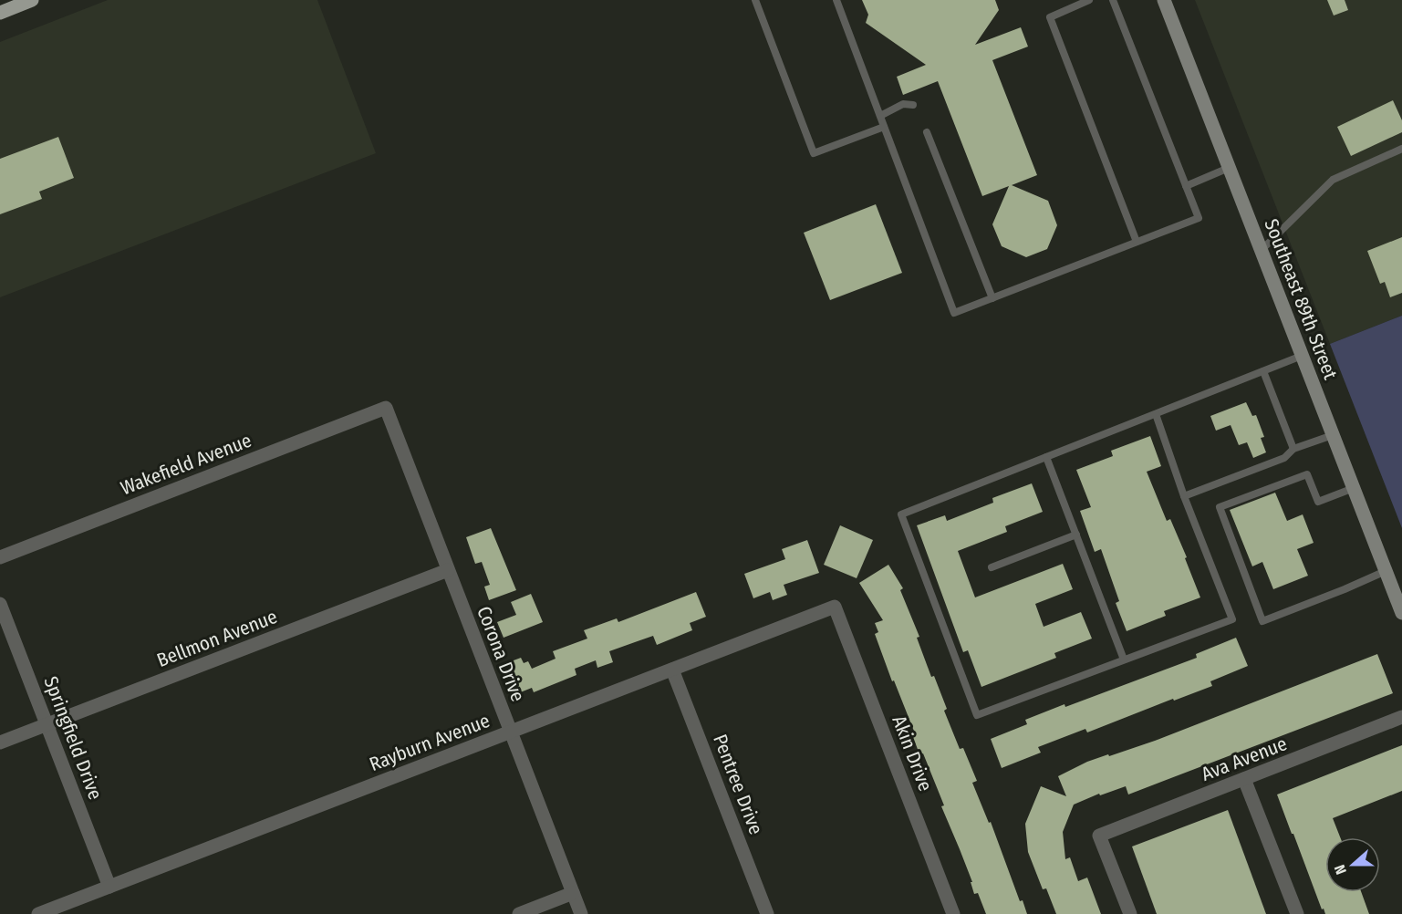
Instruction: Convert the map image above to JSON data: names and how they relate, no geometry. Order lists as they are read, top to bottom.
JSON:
{
  "streets": {
    "main road": ["Southeast 89th Street"],
    "street": [
      "Wakefield Avenue",
      "Bellmon Avenue",
      "Corona Drive",
      "Springfield Drive",
      "Rayburn Avenue",
      "Akin Drive",
      "Ava Avenue",
      "Pentree Drive"
    ]
  },
  "crossings": [
    ["Wakefield Avenue", "Corona Drive"],
    ["Bellmon Avenue", "Corona Drive"],
    ["Bellmon Avenue", "Springfield Drive"],
    ["Corona Drive", "Rayburn Avenue"],
    ["Springfield Drive", "Rayburn Avenue"],
    ["Rayburn Avenue", "Akin Drive"],
    ["Rayburn Avenue", "Pentree Drive"]
  ],
  "north": "left"
}
